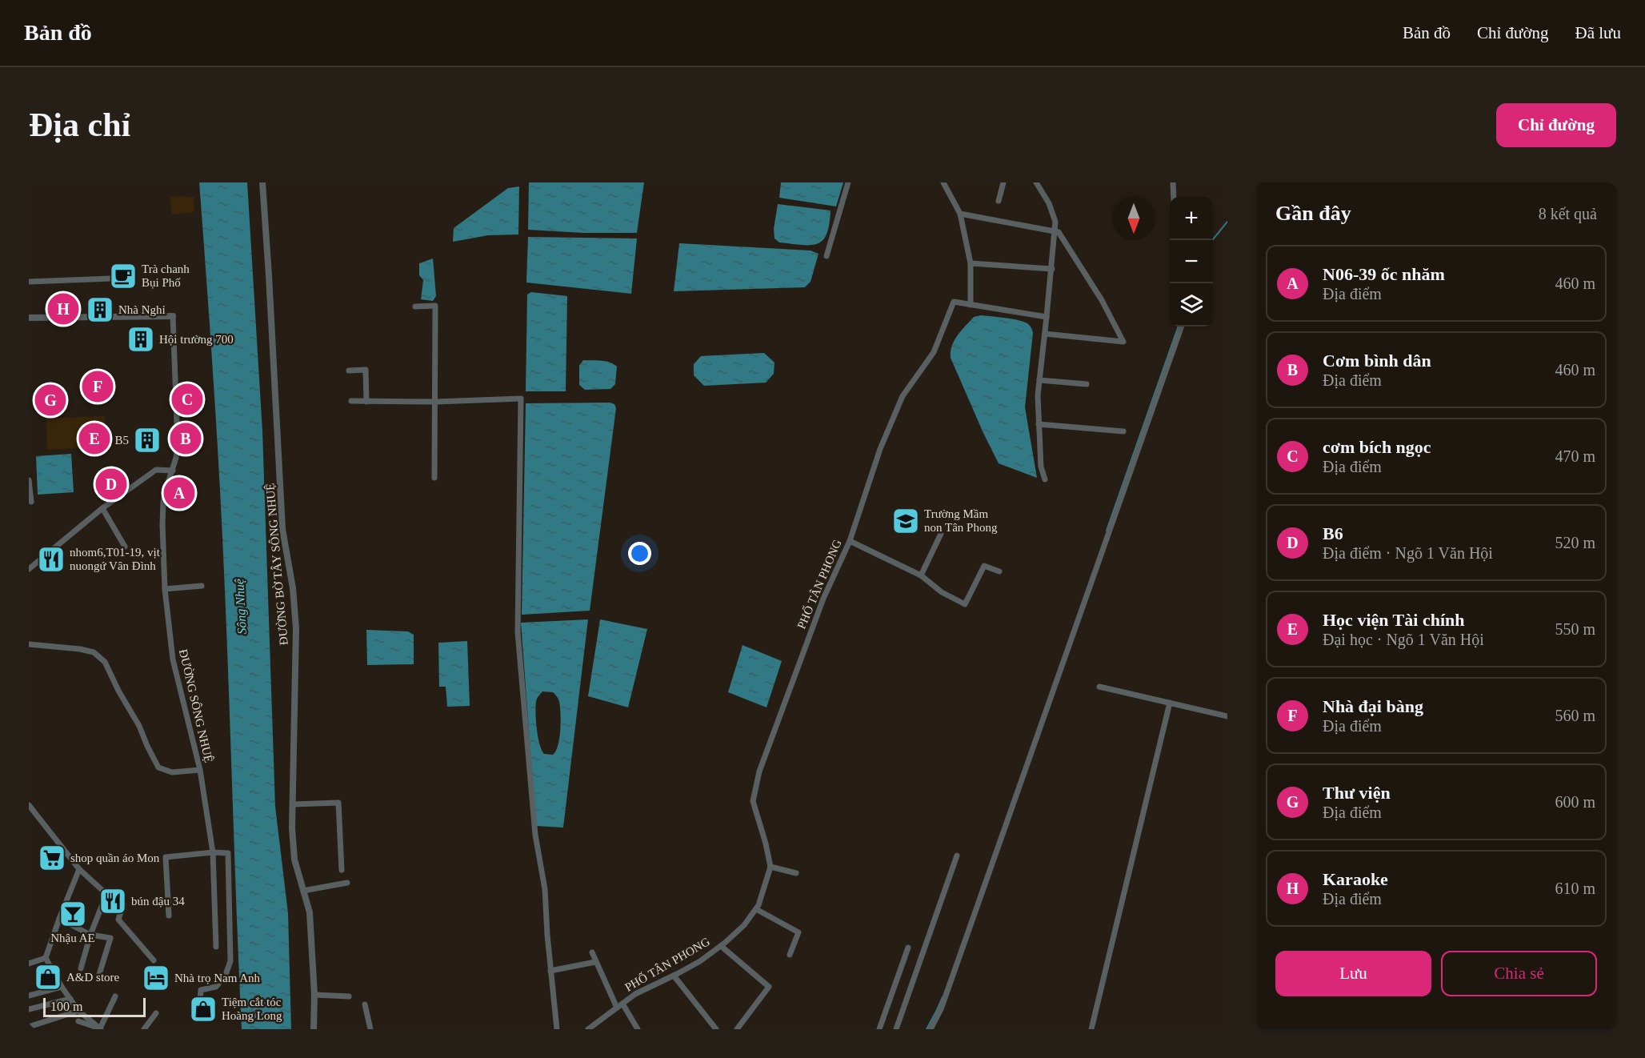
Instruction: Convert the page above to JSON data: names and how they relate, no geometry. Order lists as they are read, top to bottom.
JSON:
{
  "streets": {
    "street": ["ĐƯỜNG BỜ TÂY SÔNG NHUỆ", "PHỐ TÂN PHONG", "ĐƯỜNG SÔNG NHUỆ"]
  },
  "water": ["Sông Nhuệ"],
  "places": {
    "cafe": ["Trà chanh Bụi Phố"],
    "building": ["Nhà Nghỉ", "Hội trường 700", "B5"],
    "school or university": ["Trường Mầm non Tân Phong"],
    "restaurant": ["nhom6,T01-19, vịt nuongứ Vân Đình", "bún đậu 34"],
    "supermarket": ["shop quần áo Mon"],
    "bar": ["Nhậu AE"],
    "shop": ["A&D store", "Tiệm cắt tóc Hoàng Long"],
    "hotel": ["Nhà trọ Nam Anh"]
  },
  "scale_bar": "100 m",
  "north": "bottom",
  "page": {
    "header": "Bản đồ",
    "nav": ["Bản đồ", "Chỉ đường", "Đã lưu"],
    "buttons": [
      "Chỉ đường",
      ["Lưu", "Chia sẻ"]
    ],
    "title": "Địa chỉ",
    "heading": ["Gần đây", "8 kết quả"],
    "map_buttons": ["+", "−"],
    "list": [
      {
        "mark": "A",
        "name": "N06-39 ốc nhăm",
        "note": "Địa điểm",
        "value": "460 m"
      },
      {
        "mark": "B",
        "name": "Cơm bình dân",
        "note": "Địa điểm",
        "value": "460 m"
      },
      {
        "mark": "C",
        "name": "cơm bích ngọc",
        "note": "Địa điểm",
        "value": "470 m"
      },
      {
        "mark": "D",
        "name": "B6",
        "note": "Địa điểm · Ngõ 1 Văn Hội",
        "value": "520 m"
      },
      {
        "mark": "E",
        "name": "Học viện Tài chính",
        "note": "Đại học · Ngõ 1 Văn Hội",
        "value": "550 m"
      },
      {
        "mark": "F",
        "name": "Nhà đại bàng",
        "note": "Địa điểm",
        "value": "560 m"
      },
      {
        "mark": "G",
        "name": "Thư viện",
        "note": "Địa điểm",
        "value": "600 m"
      },
      {
        "mark": "H",
        "name": "Karaoke",
        "note": "Địa điểm",
        "value": "610 m"
      }
    ],
    "pins": [
      "H",
      "F",
      "C",
      "G",
      "B",
      "E",
      "D",
      "A"
    ],
    "scale": "100 m"
  }
}
